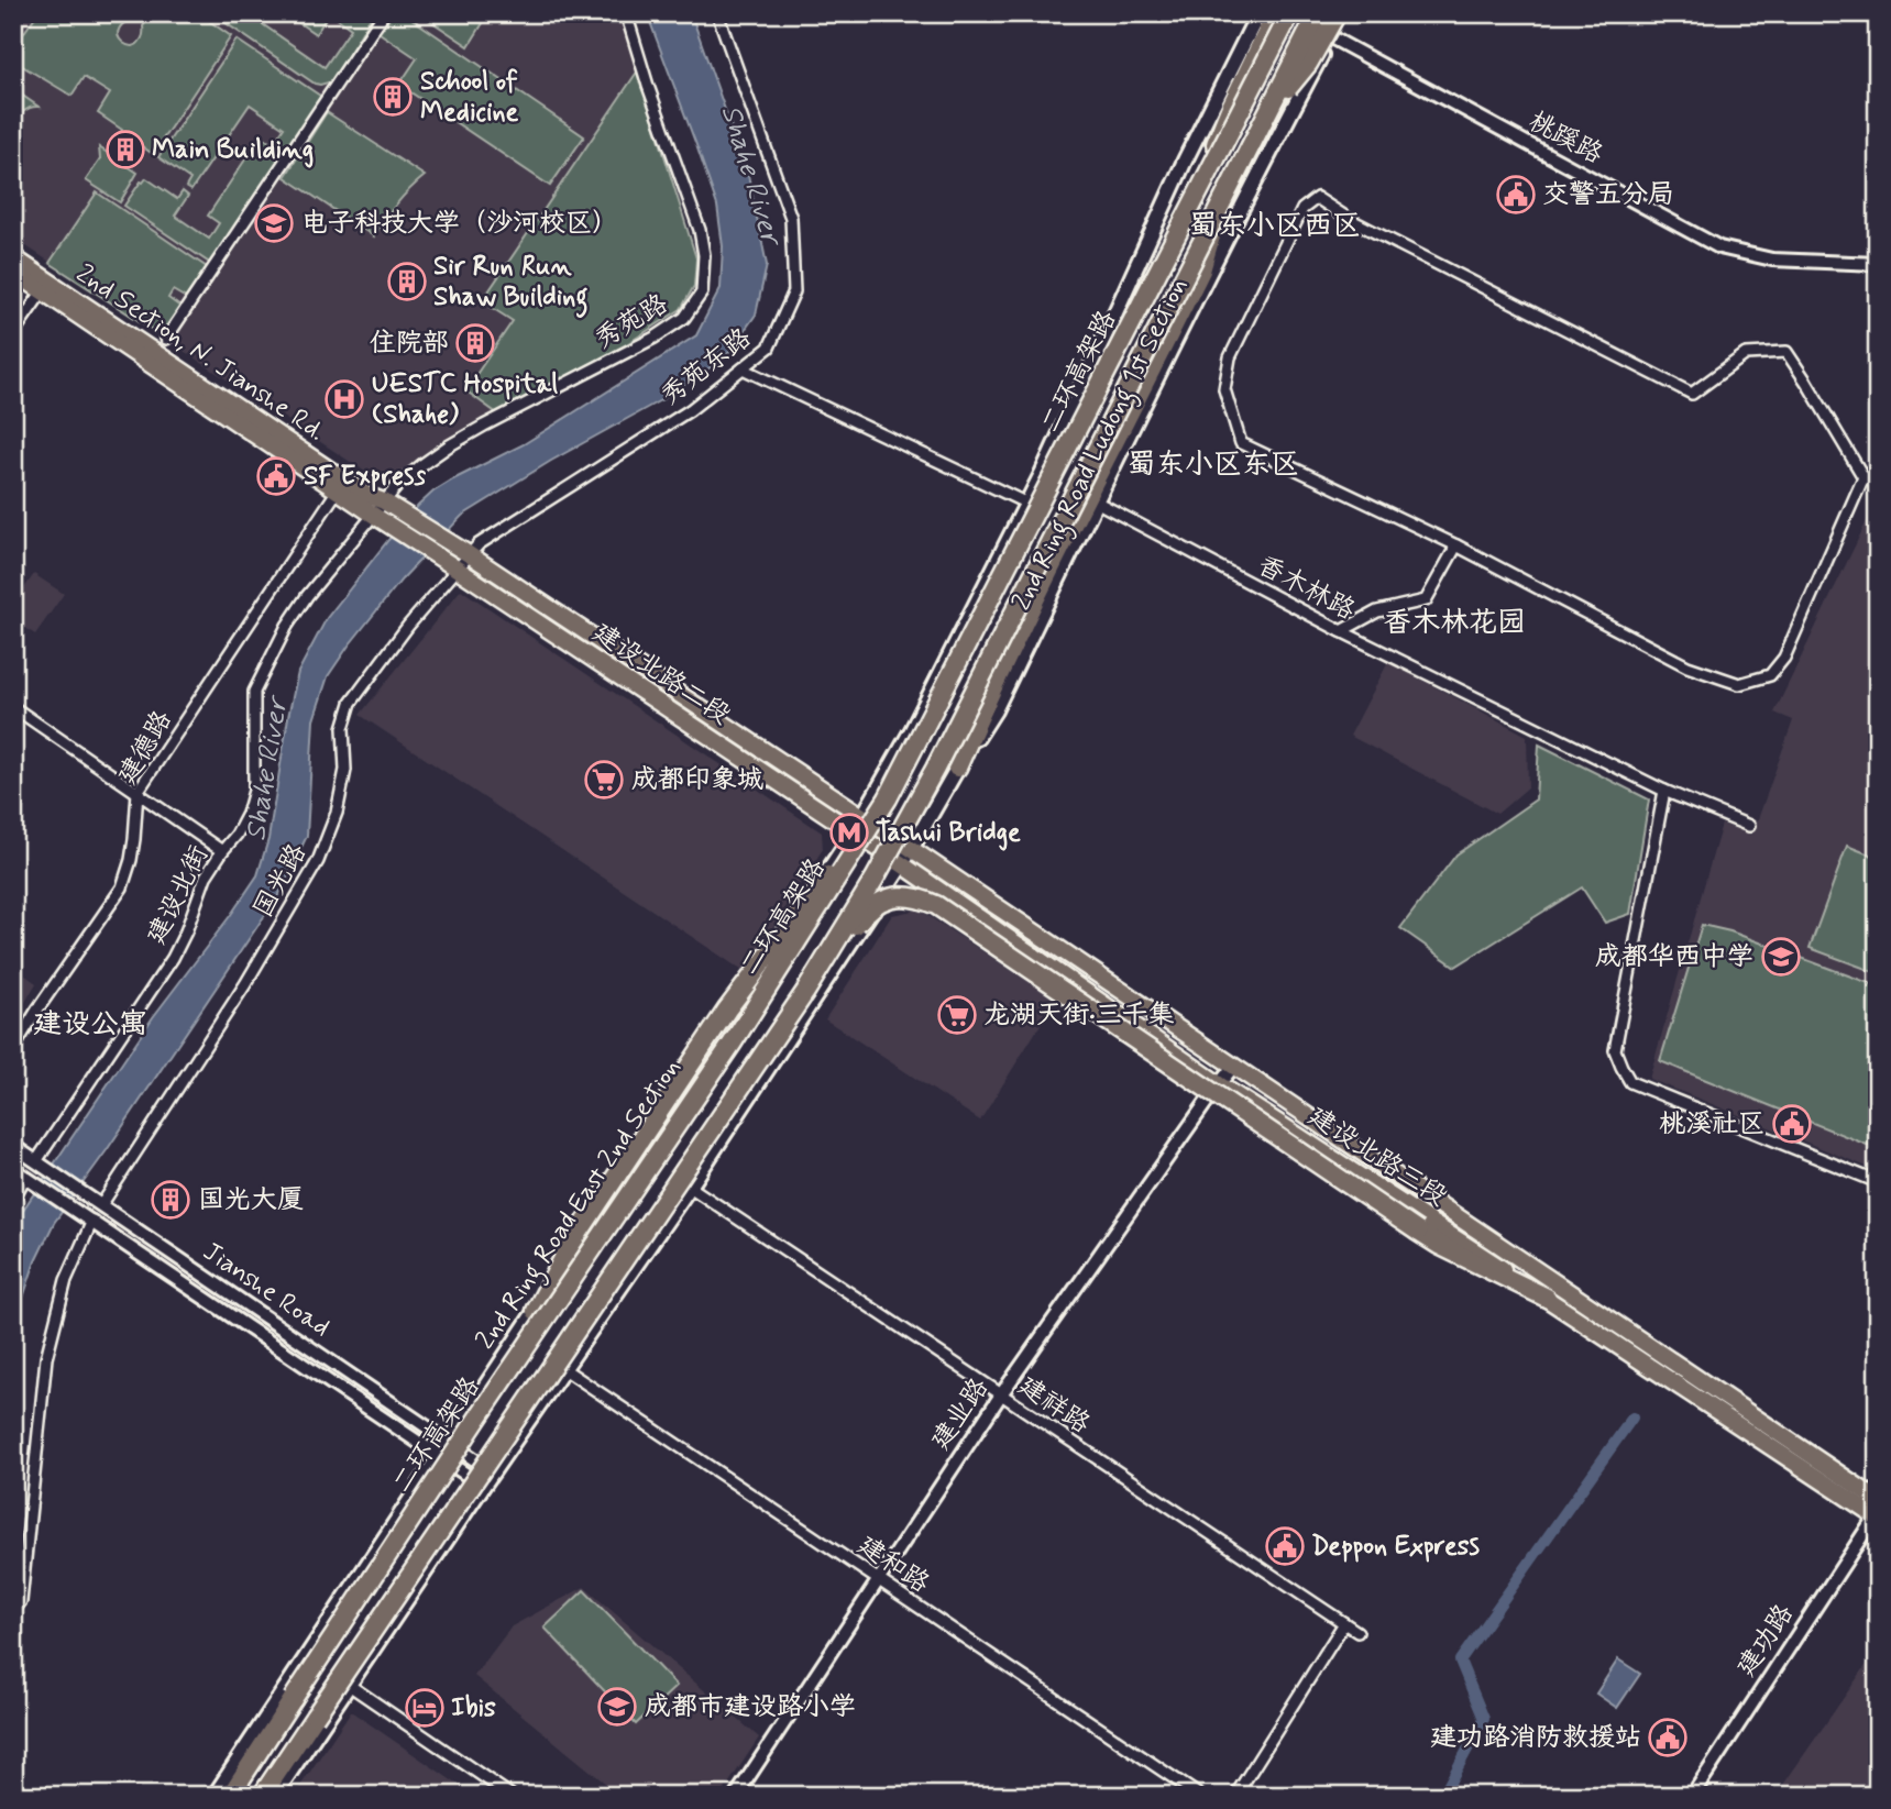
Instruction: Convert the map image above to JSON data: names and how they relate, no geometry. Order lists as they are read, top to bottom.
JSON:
{
  "streets": {
    "highway": ["二环高架路"],
    "main road": [
      "2nd Section, N. Jianshe Rd.",
      "2nd Ring Road Ludong 1st Section",
      "建设北路二段",
      "建设北路三段",
      "2nd Ring Road East 2nd Section"
    ],
    "street": [
      "桃蹊路",
      "秀苑路",
      "秀苑东路",
      "香木林路",
      "建德路",
      "国光路",
      "建设北街",
      "Jianshe Road",
      "建祥路",
      "建业路",
      "建和路",
      "建功路"
    ]
  },
  "crossings": [
    ["桃蹊路", "2nd Ring Road Ludong 1st Section"],
    ["秀苑路", "2nd Section, N. Jianshe Rd."],
    ["秀苑路", "建设北街"],
    ["2nd Section, N. Jianshe Rd.", "建设北路二段"],
    ["2nd Section, N. Jianshe Rd.", "建德路"],
    ["2nd Section, N. Jianshe Rd.", "建设北街"],
    ["秀苑东路", "建设北路二段"],
    ["秀苑东路", "国光路"],
    ["2nd Ring Road Ludong 1st Section", "香木林路"],
    ["2nd Ring Road Ludong 1st Section", "建设北路二段"],
    ["2nd Ring Road Ludong 1st Section", "建设北路三段"],
    ["2nd Ring Road Ludong 1st Section", "2nd Ring Road East 2nd Section"],
    ["建设北路二段", "国光路"],
    ["建设北路二段", "建设北路三段"],
    ["建设北路二段", "2nd Ring Road East 2nd Section"],
    ["国光路", "Jianshe Road"],
    ["建设北街", "Jianshe Road"],
    ["建设北路三段", "2nd Ring Road East 2nd Section"],
    ["建设北路三段", "建业路"],
    ["建设北路三段", "建功路"],
    ["2nd Ring Road East 2nd Section", "Jianshe Road"],
    ["建祥路", "建业路"],
    ["建业路", "建和路"]
  ],
  "districts": [
    "蜀东小区西区",
    "蜀东小区东区",
    "香木林花园",
    "建设公寓"
  ],
  "water": ["Shahe River"],
  "places": {
    "building": [
      "School of Medicine",
      "Main Building",
      "Sir Run Run Shaw Building",
      "住院部",
      "国光大厦"
    ],
    "public building": [
      "交警五分局",
      "SF Express",
      "桃溪社区",
      "Deppon Express",
      "建功路消防救援站"
    ],
    "school or university": ["电子科技大学（沙河校区）", "成都华西中学", "成都市建设路小学"],
    "hospital": ["UESTC Hospital (Shahe)"],
    "supermarket": ["成都印象城", "龙湖天街·三千集"],
    "metro station": ["Tashui Bridge"],
    "hotel": ["Ibis"]
  }
}
